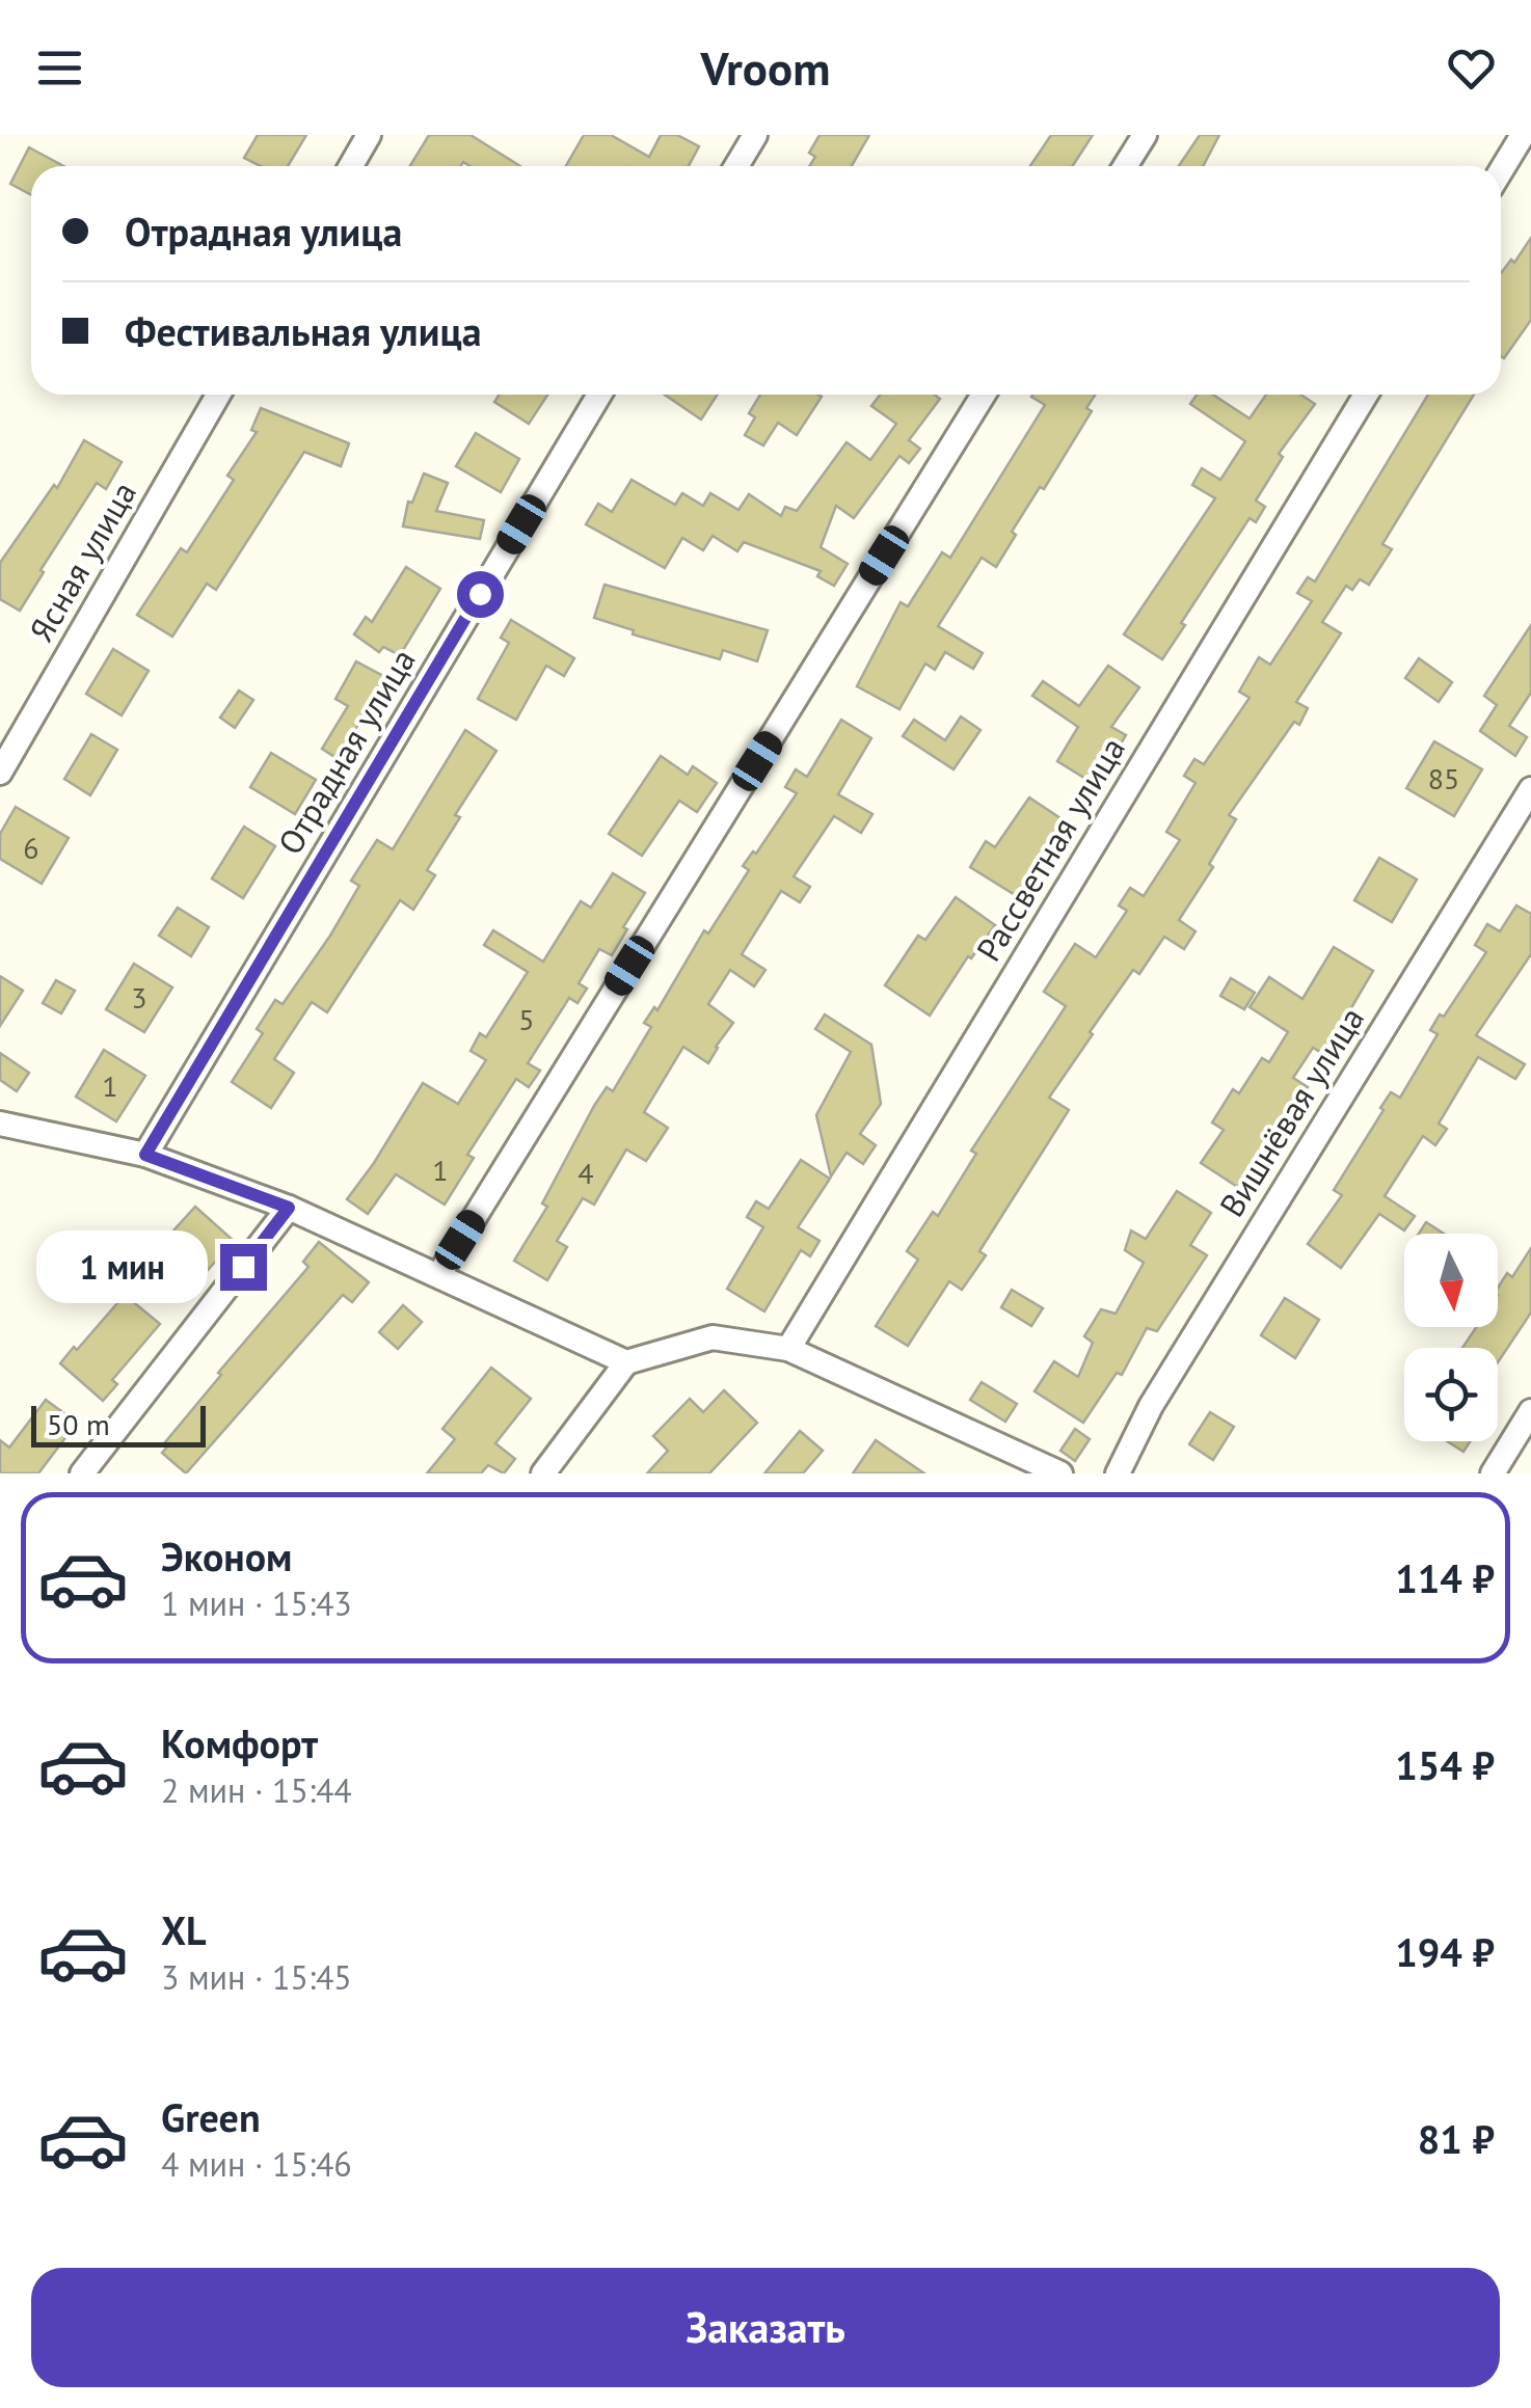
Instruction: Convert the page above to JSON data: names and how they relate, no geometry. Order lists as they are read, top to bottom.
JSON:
{
  "streets": {
    "street": [
      "Ясная улица",
      "Отрадная улица",
      "Рассветная улица",
      "Вишнёвая улица"
    ]
  },
  "house_numbers": [
    "85",
    "6",
    "3",
    "5",
    "1",
    "1",
    "4"
  ],
  "scale_bar": "50 m",
  "north": "bottom",
  "page": {
    "header": "Vroom",
    "banner": ["Отрадная улица", "Фестивальная улица"],
    "bubble": "1 мин",
    "scale": "50 m",
    "list": [
      {
        "name": "Эконом",
        "note": "1 мин · 15:43",
        "value": "114 ₽"
      },
      {
        "name": "Комфорт",
        "note": "2 мин · 15:44",
        "value": "154 ₽"
      },
      {
        "name": "XL",
        "note": "3 мин · 15:45",
        "value": "194 ₽"
      },
      {
        "name": "Green",
        "note": "4 мин · 15:46",
        "value": "81 ₽"
      }
    ],
    "buttons": "Заказать"
  }
}
